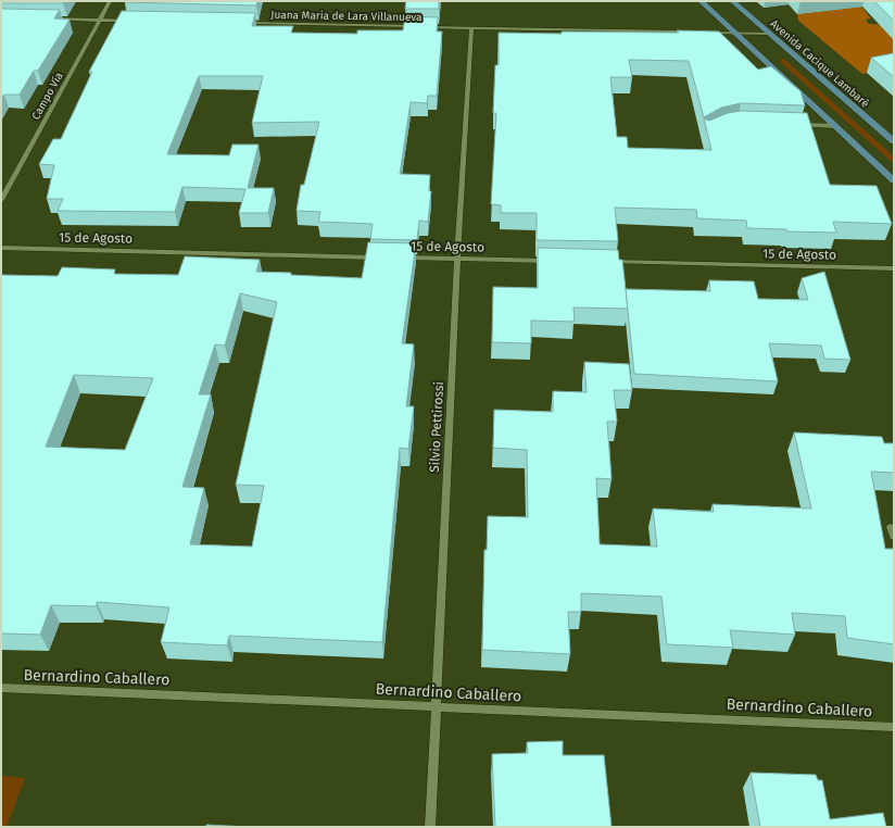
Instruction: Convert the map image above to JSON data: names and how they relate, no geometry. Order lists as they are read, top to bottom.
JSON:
{
  "streets": {
    "main road": ["Avenida Cacique Lambaré"],
    "street": [
      "Juana Maria de Lara Villanueva",
      "Campo Vía",
      "15 de Agosto",
      "Silvio Pettirossi",
      "Bernardino Caballero"
    ]
  },
  "crossings": [
    ["Juana Maria de Lara Villanueva", "Silvio Pettirossi"],
    ["15 de Agosto", "Silvio Pettirossi"],
    ["Silvio Pettirossi", "Bernardino Caballero"]
  ]
}
